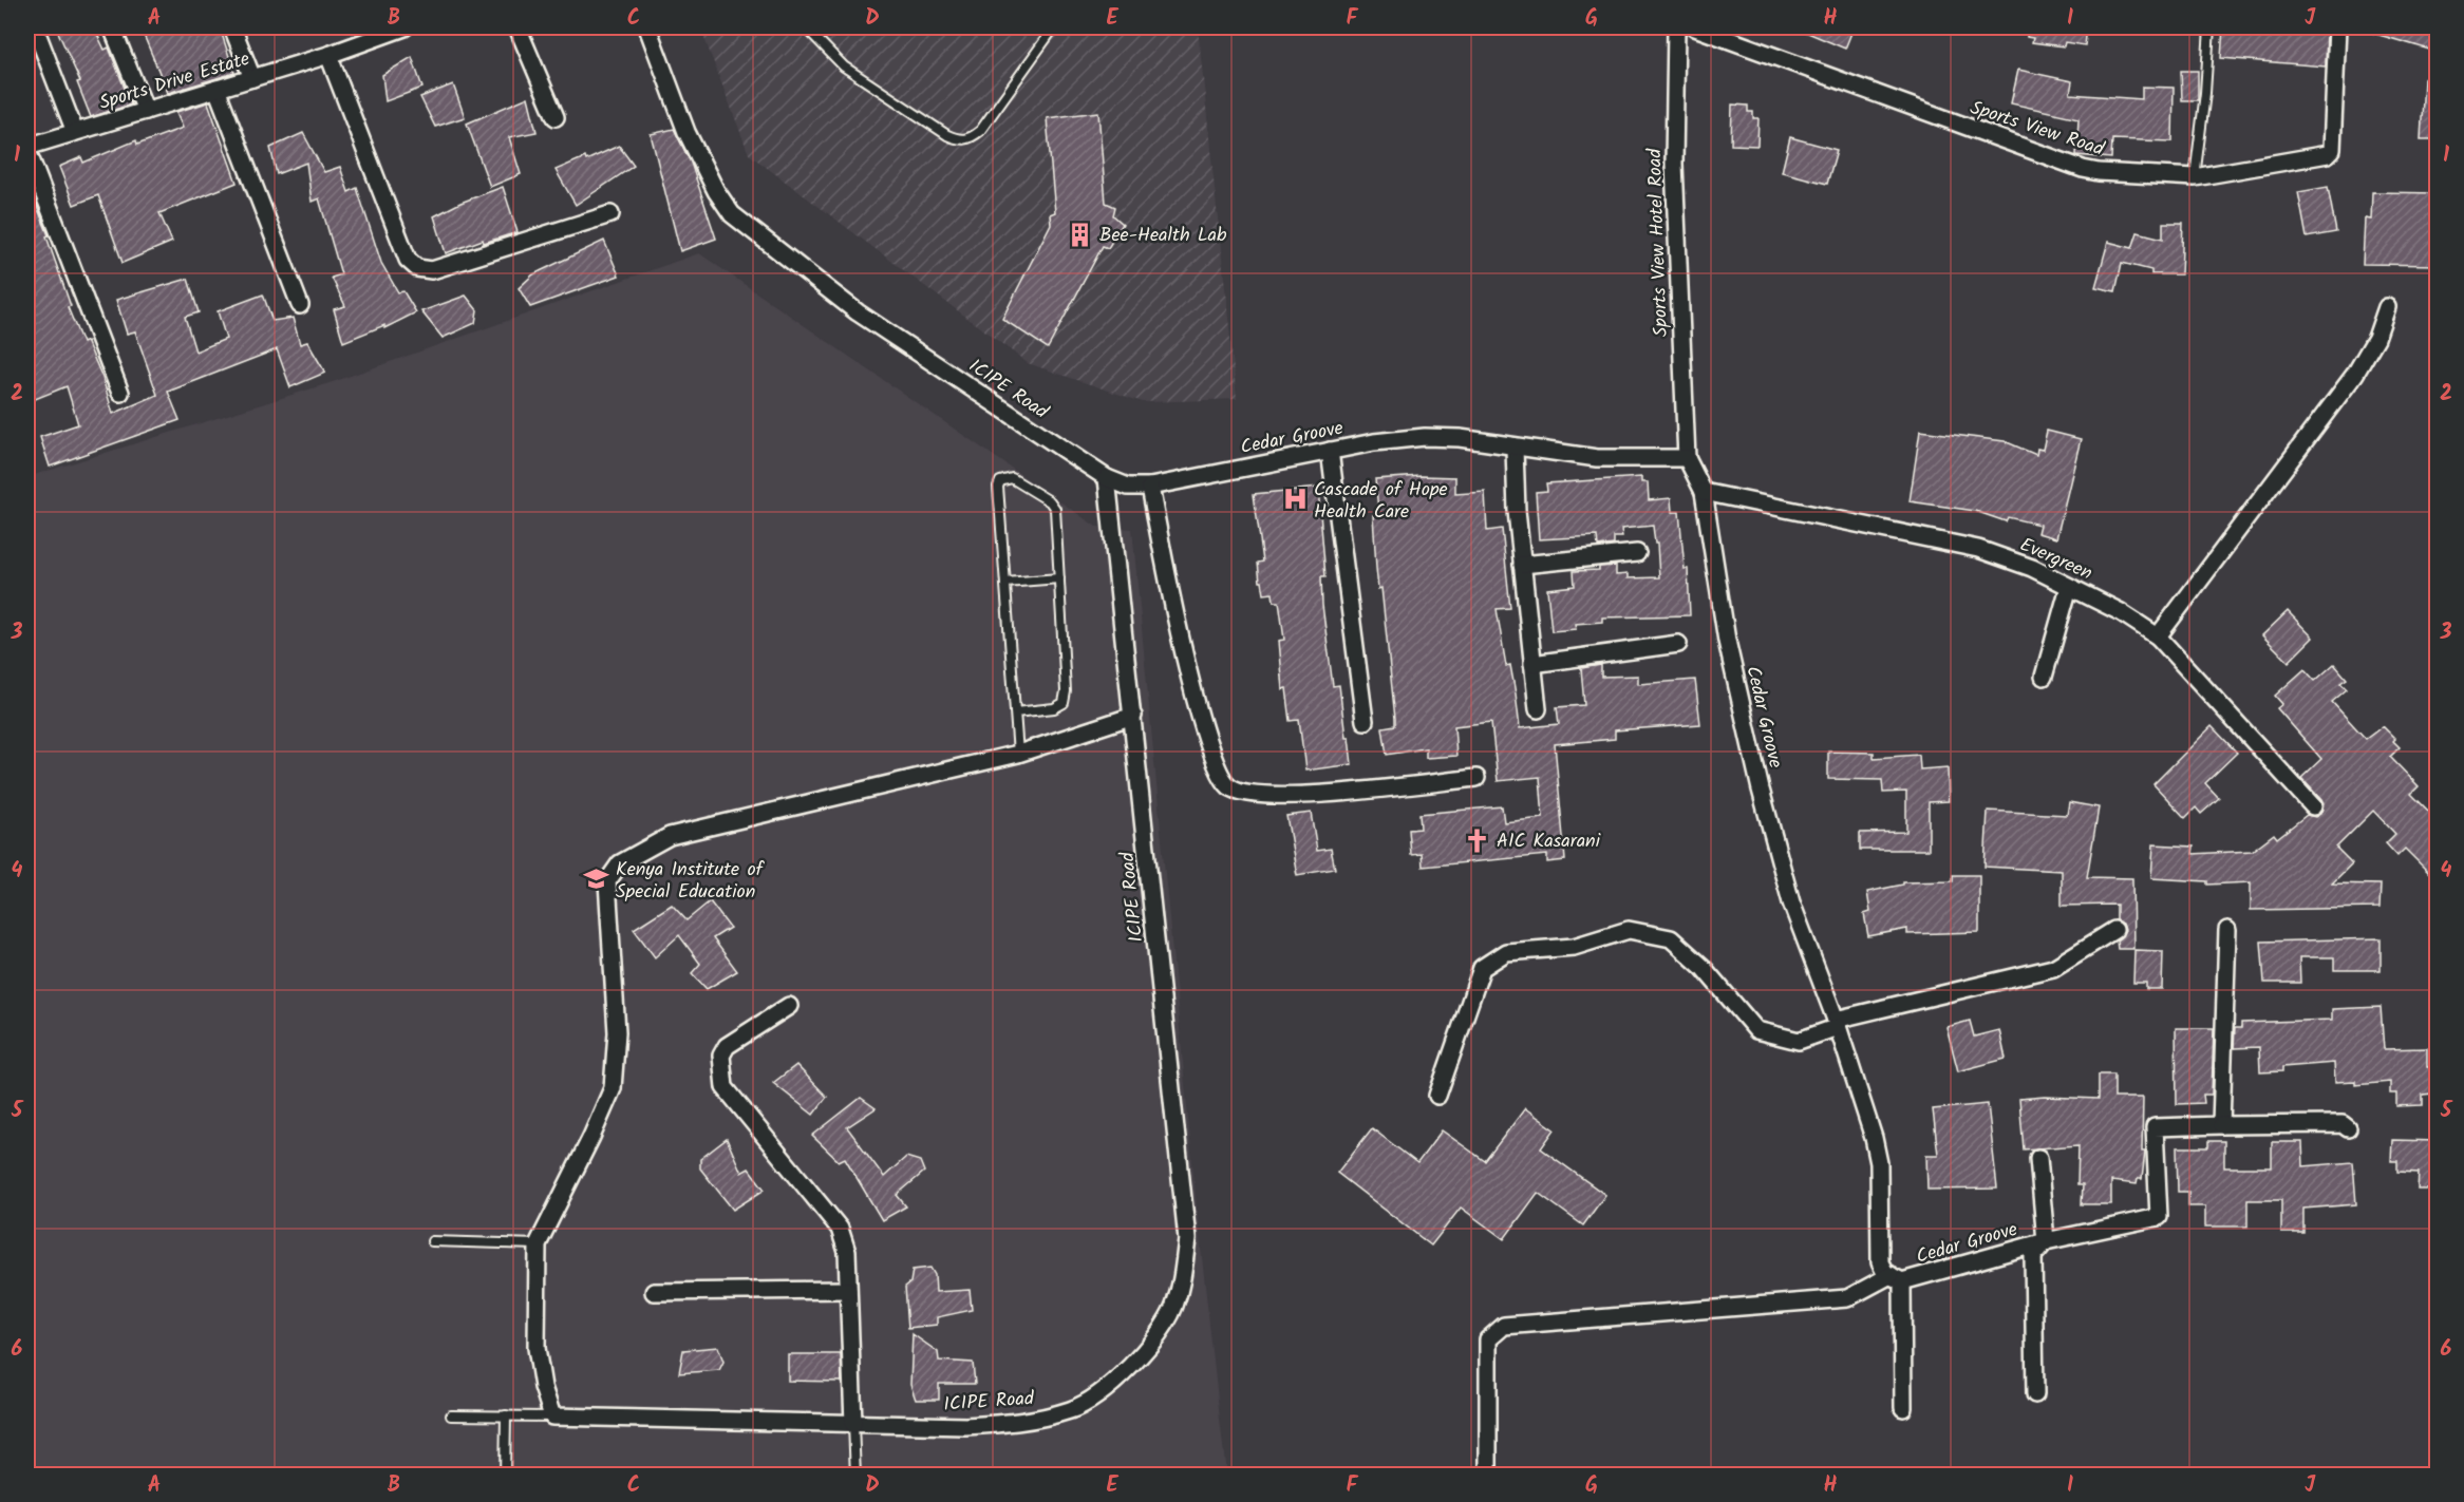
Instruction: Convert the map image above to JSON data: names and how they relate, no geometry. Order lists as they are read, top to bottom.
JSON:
{
  "streets": {
    "street": [
      "Sports Drive Estate",
      "Sports View Road",
      "Sports View Hotel Road",
      "ICIPE Road",
      "Cedar Groove",
      "Evergreen"
    ]
  },
  "crossings": [
    ["Sports View Hotel Road", "Cedar Groove"],
    ["ICIPE Road", "Cedar Groove"],
    ["Cedar Groove", "Evergreen"]
  ],
  "places": {
    "building": ["Bee-Health Lab"],
    "hospital": ["Cascade of Hope Health Care"],
    "church": ["AIC Kasarani"],
    "school or university": ["Kenya Institute of Special Education"]
  },
  "grid": {
    "columns": [
      "A",
      "B",
      "C",
      "D",
      "E",
      "F",
      "G",
      "H",
      "I",
      "J"
    ],
    "rows": [
      "1",
      "2",
      "3",
      "4",
      "5",
      "6"
    ]
  }
}
